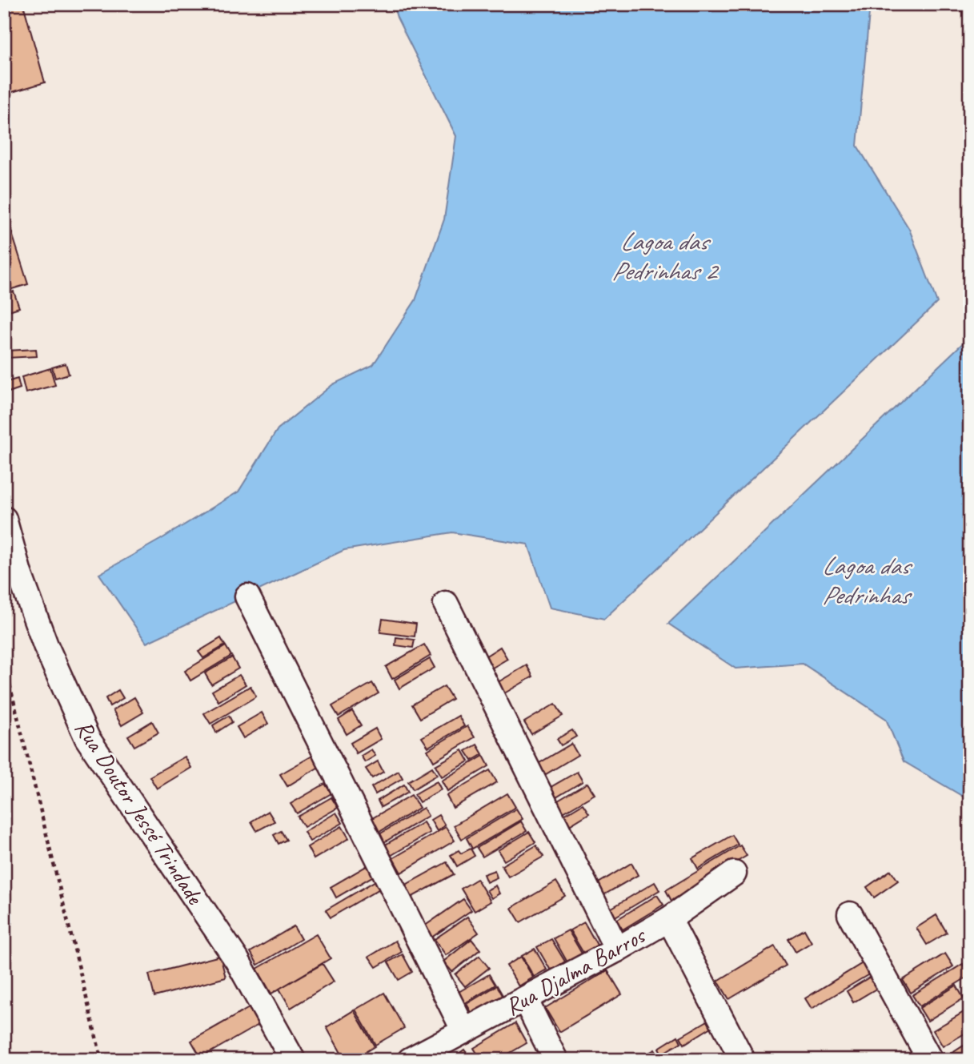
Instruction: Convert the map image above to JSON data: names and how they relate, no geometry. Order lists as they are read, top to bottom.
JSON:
{
  "streets": {
    "street": ["Rua Doutor Jessé Trindade", "Rua Djalma Barros"]
  },
  "water": ["Lagoa das Pedrinhas 2", "Lagoa das Pedrinhas"]
}
